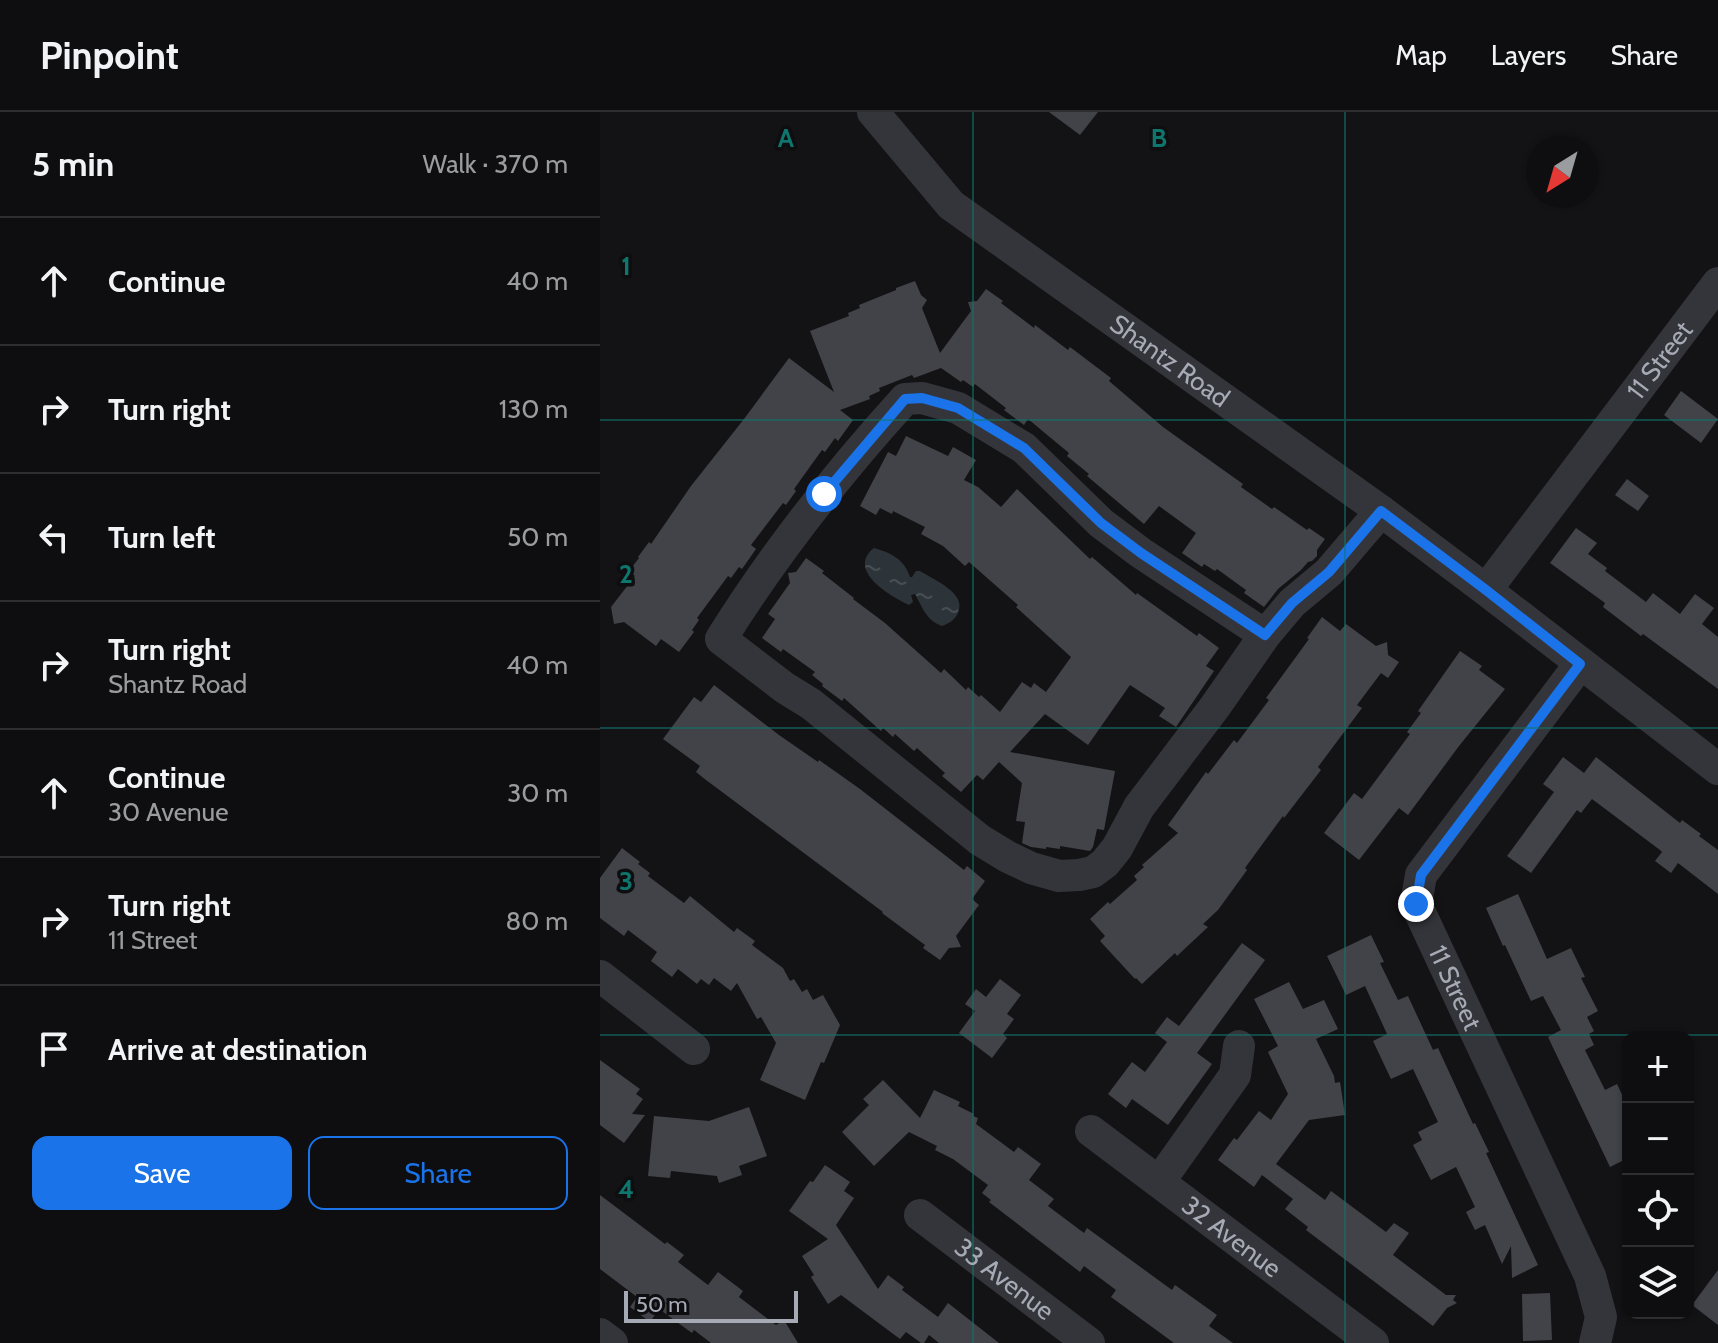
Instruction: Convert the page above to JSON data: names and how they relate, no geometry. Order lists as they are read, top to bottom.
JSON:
{
  "streets": {
    "street": [
      "11 Street",
      "Shantz Road",
      "32 Avenue",
      "33 Avenue"
    ]
  },
  "crossings": [
    ["11 Street", "Shantz Road"]
  ],
  "scale_bar": "50 m",
  "north": "bottom left",
  "page": {
    "header": "Pinpoint",
    "nav": ["Map", "Layers", "Share"],
    "heading": ["5 min", "Walk · 370 m"],
    "list": [
      ["Continue", "40 m"],
      ["Turn right", "130 m"],
      ["Turn left", "50 m"],
      ["Turn right", "Shantz Road", "40 m"],
      ["Continue", "30 Avenue", "30 m"],
      ["Turn right", "11 Street", "80 m"],
      "Arrive at destination"
    ],
    "map_buttons": ["+", "−"],
    "buttons": ["Save", "Share"],
    "scale": "50 m"
  },
  "grid": {
    "columns": ["A", "B"],
    "rows": [
      "1",
      "2",
      "3",
      "4"
    ]
  }
}
